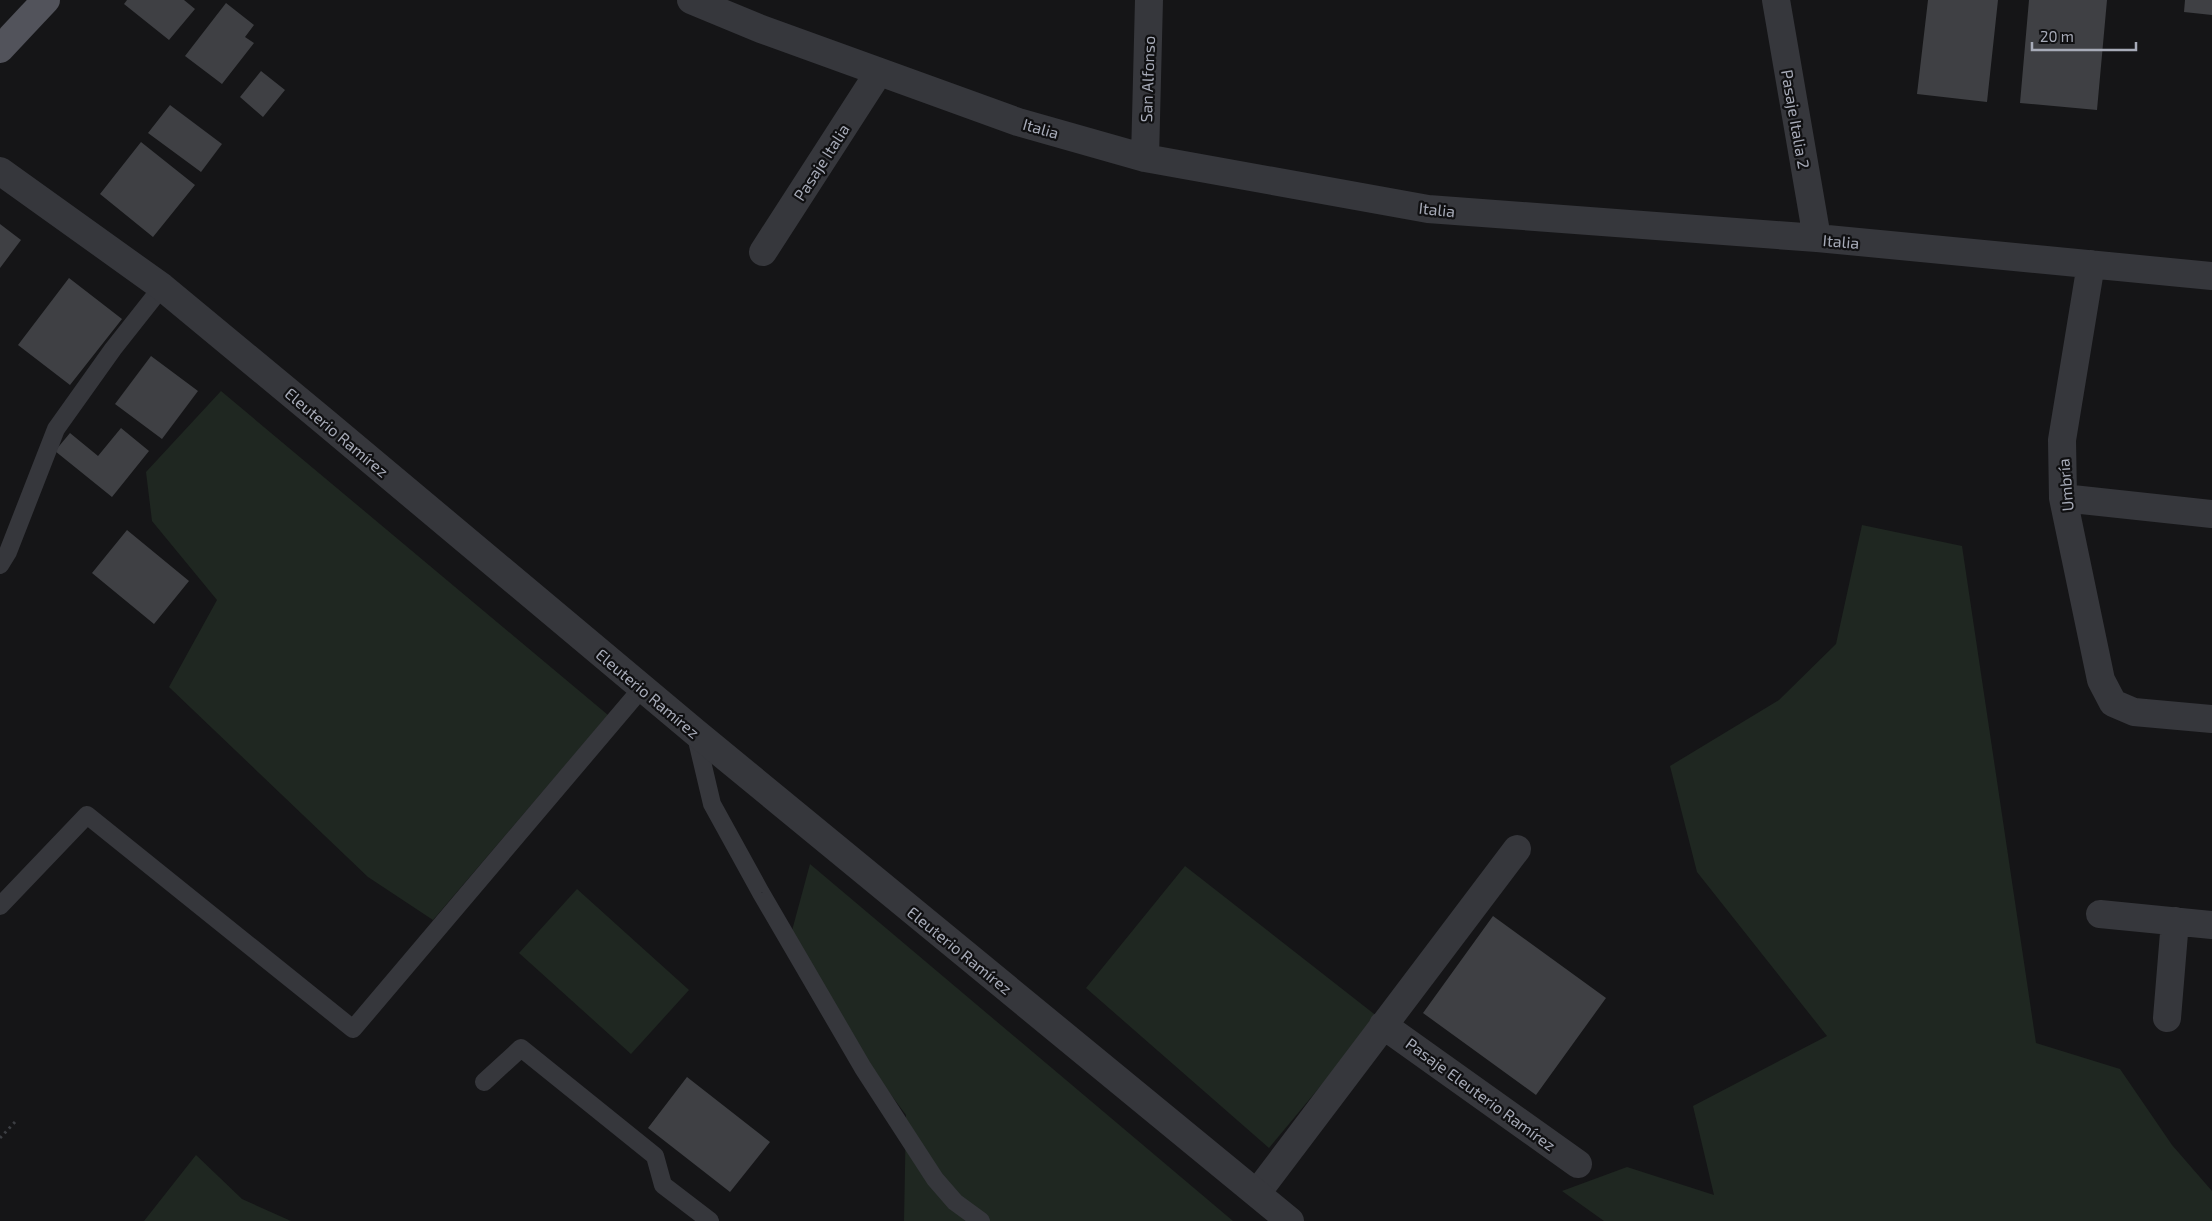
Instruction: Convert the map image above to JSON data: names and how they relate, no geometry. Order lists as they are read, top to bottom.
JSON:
{
  "streets": {
    "street": [
      "San Alfonso",
      "Pasaje Italia 2",
      "Italia",
      "Pasaje Italia",
      "Eleuterio Ramírez",
      "Umbría",
      "Pasaje Eleuterio Ramírez"
    ]
  },
  "crossings": [
    ["San Alfonso", "Italia"],
    ["Pasaje Italia 2", "Italia"],
    ["Italia", "Pasaje Italia"],
    ["Italia", "Umbría"]
  ],
  "scale_bar": "20 m"
}
